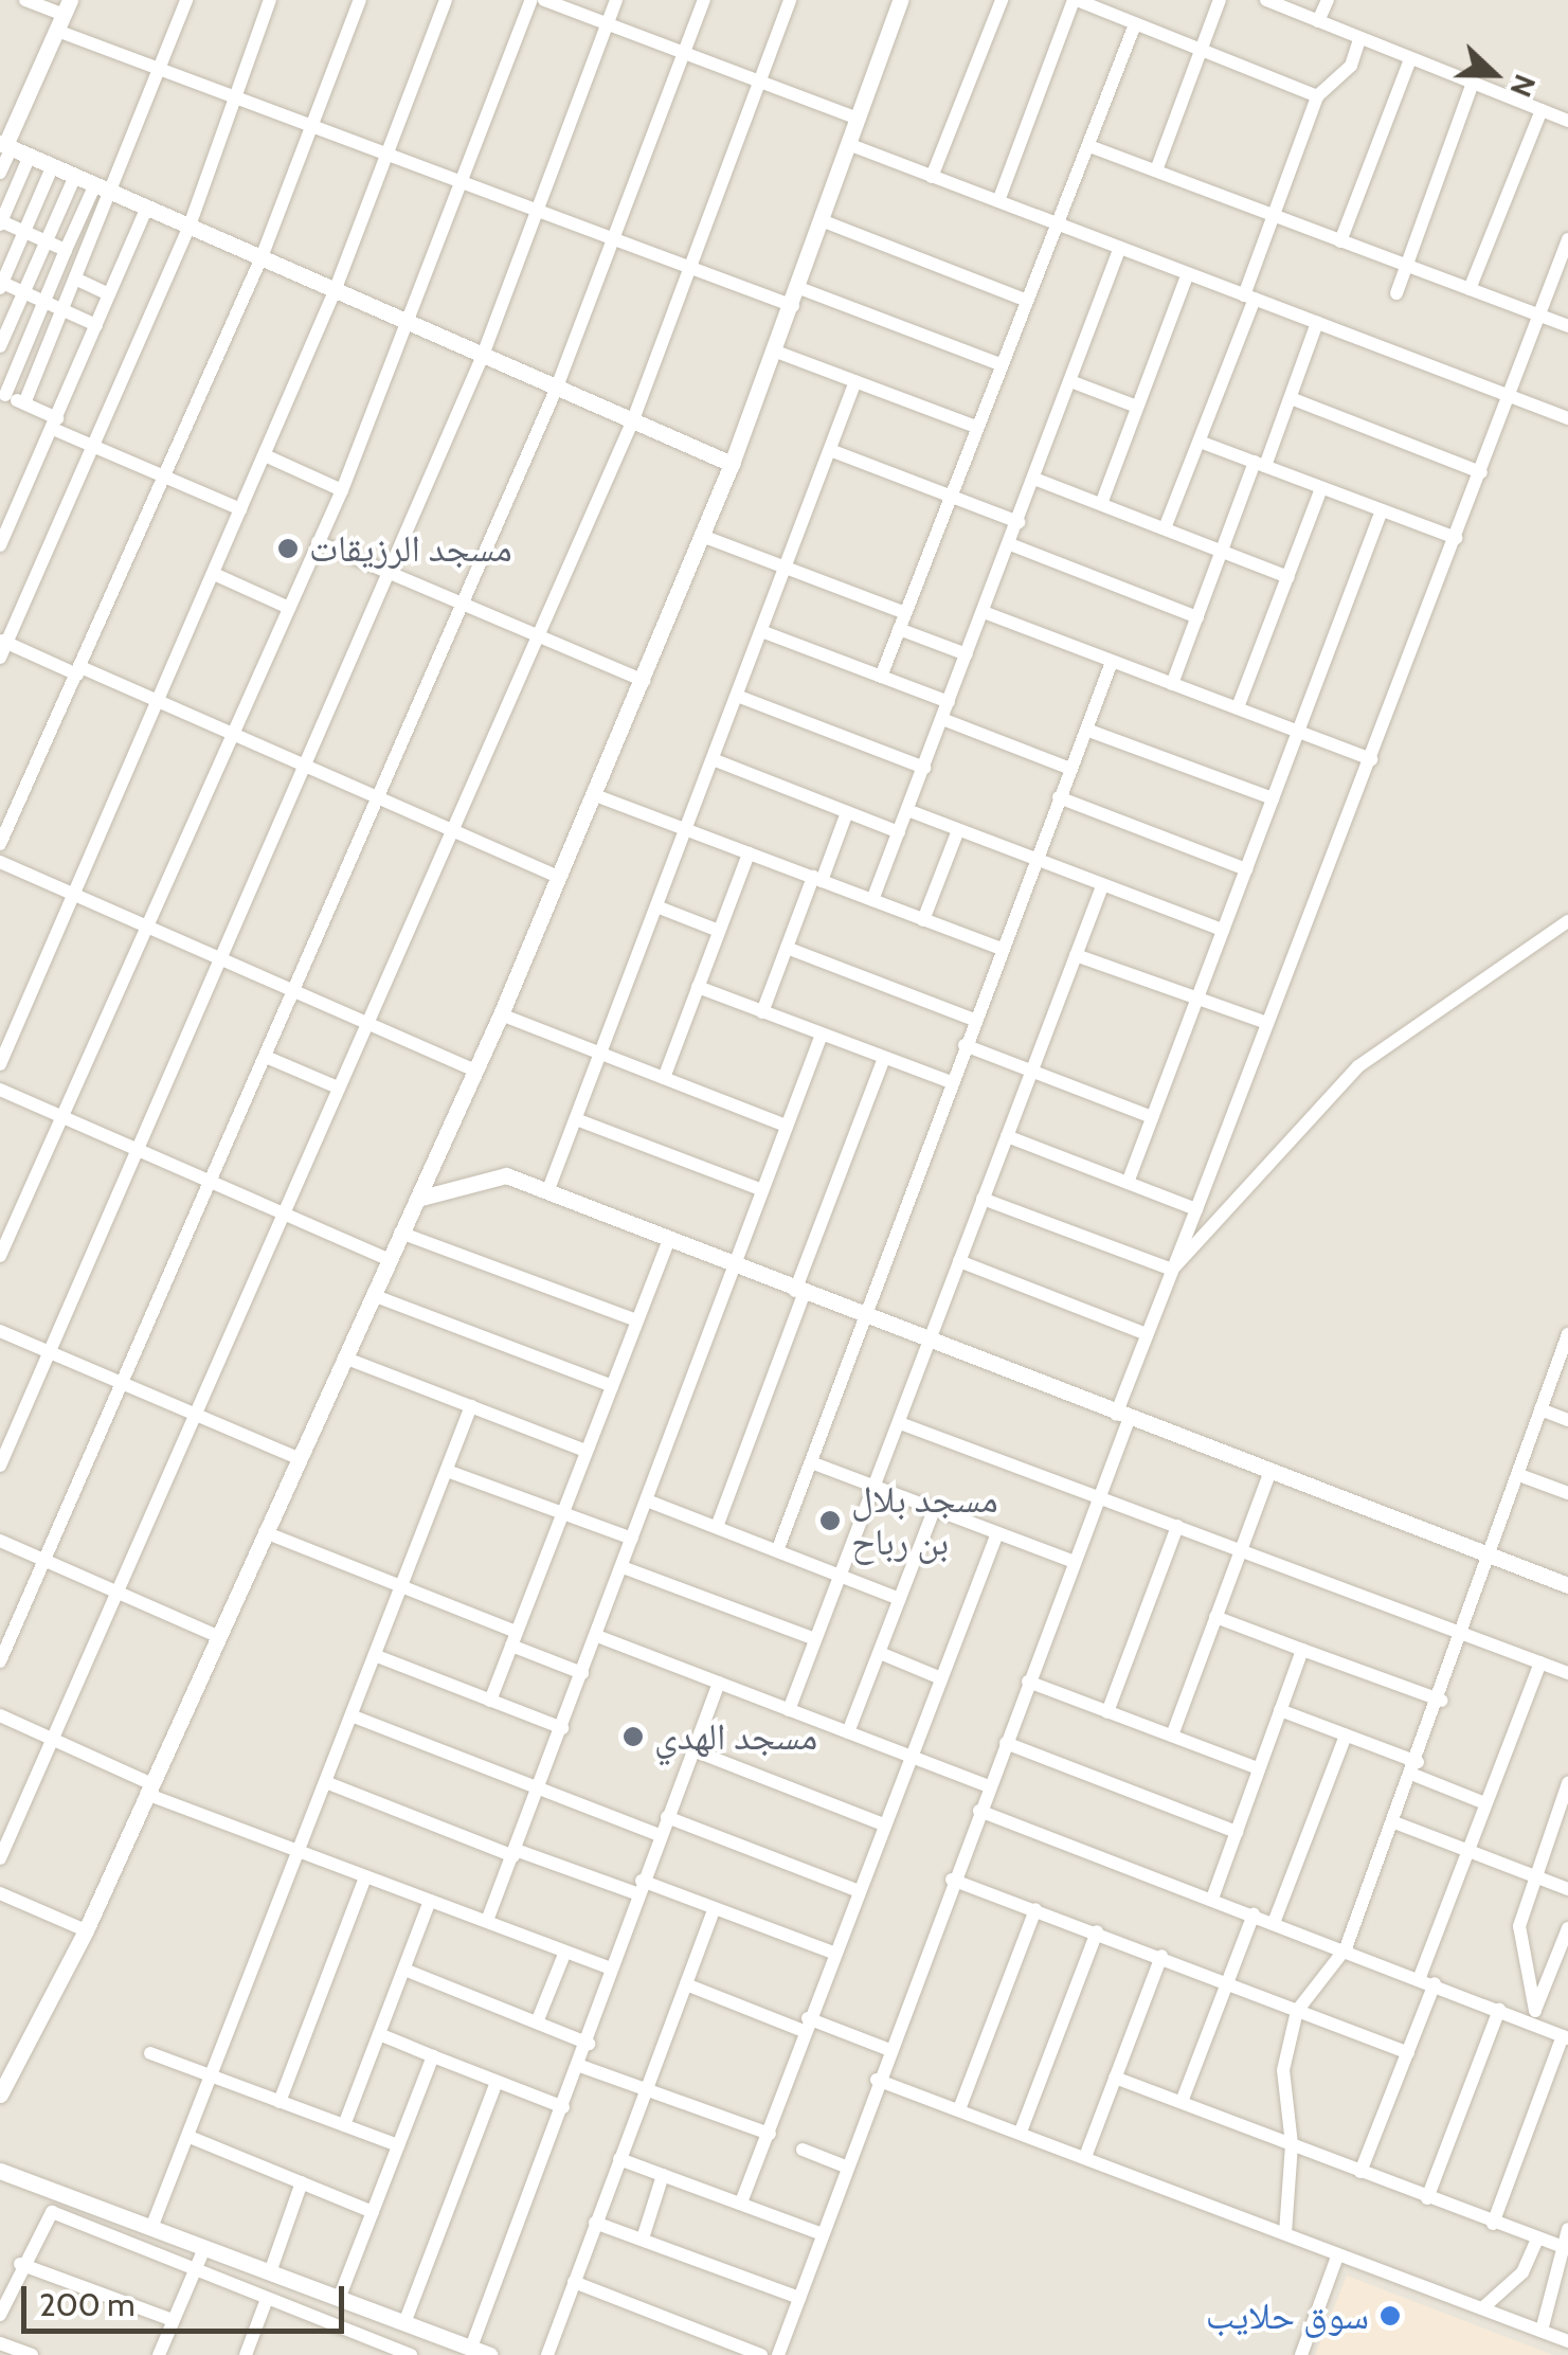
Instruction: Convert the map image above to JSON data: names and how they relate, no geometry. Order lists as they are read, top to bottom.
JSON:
{
  "places": [
    "مسجد الرزيقات",
    "مسجد بلال بن رباح",
    "مسجد الهدي",
    "سوق حلايب"
  ],
  "scale_bar": "200 m",
  "north": "right"
}
